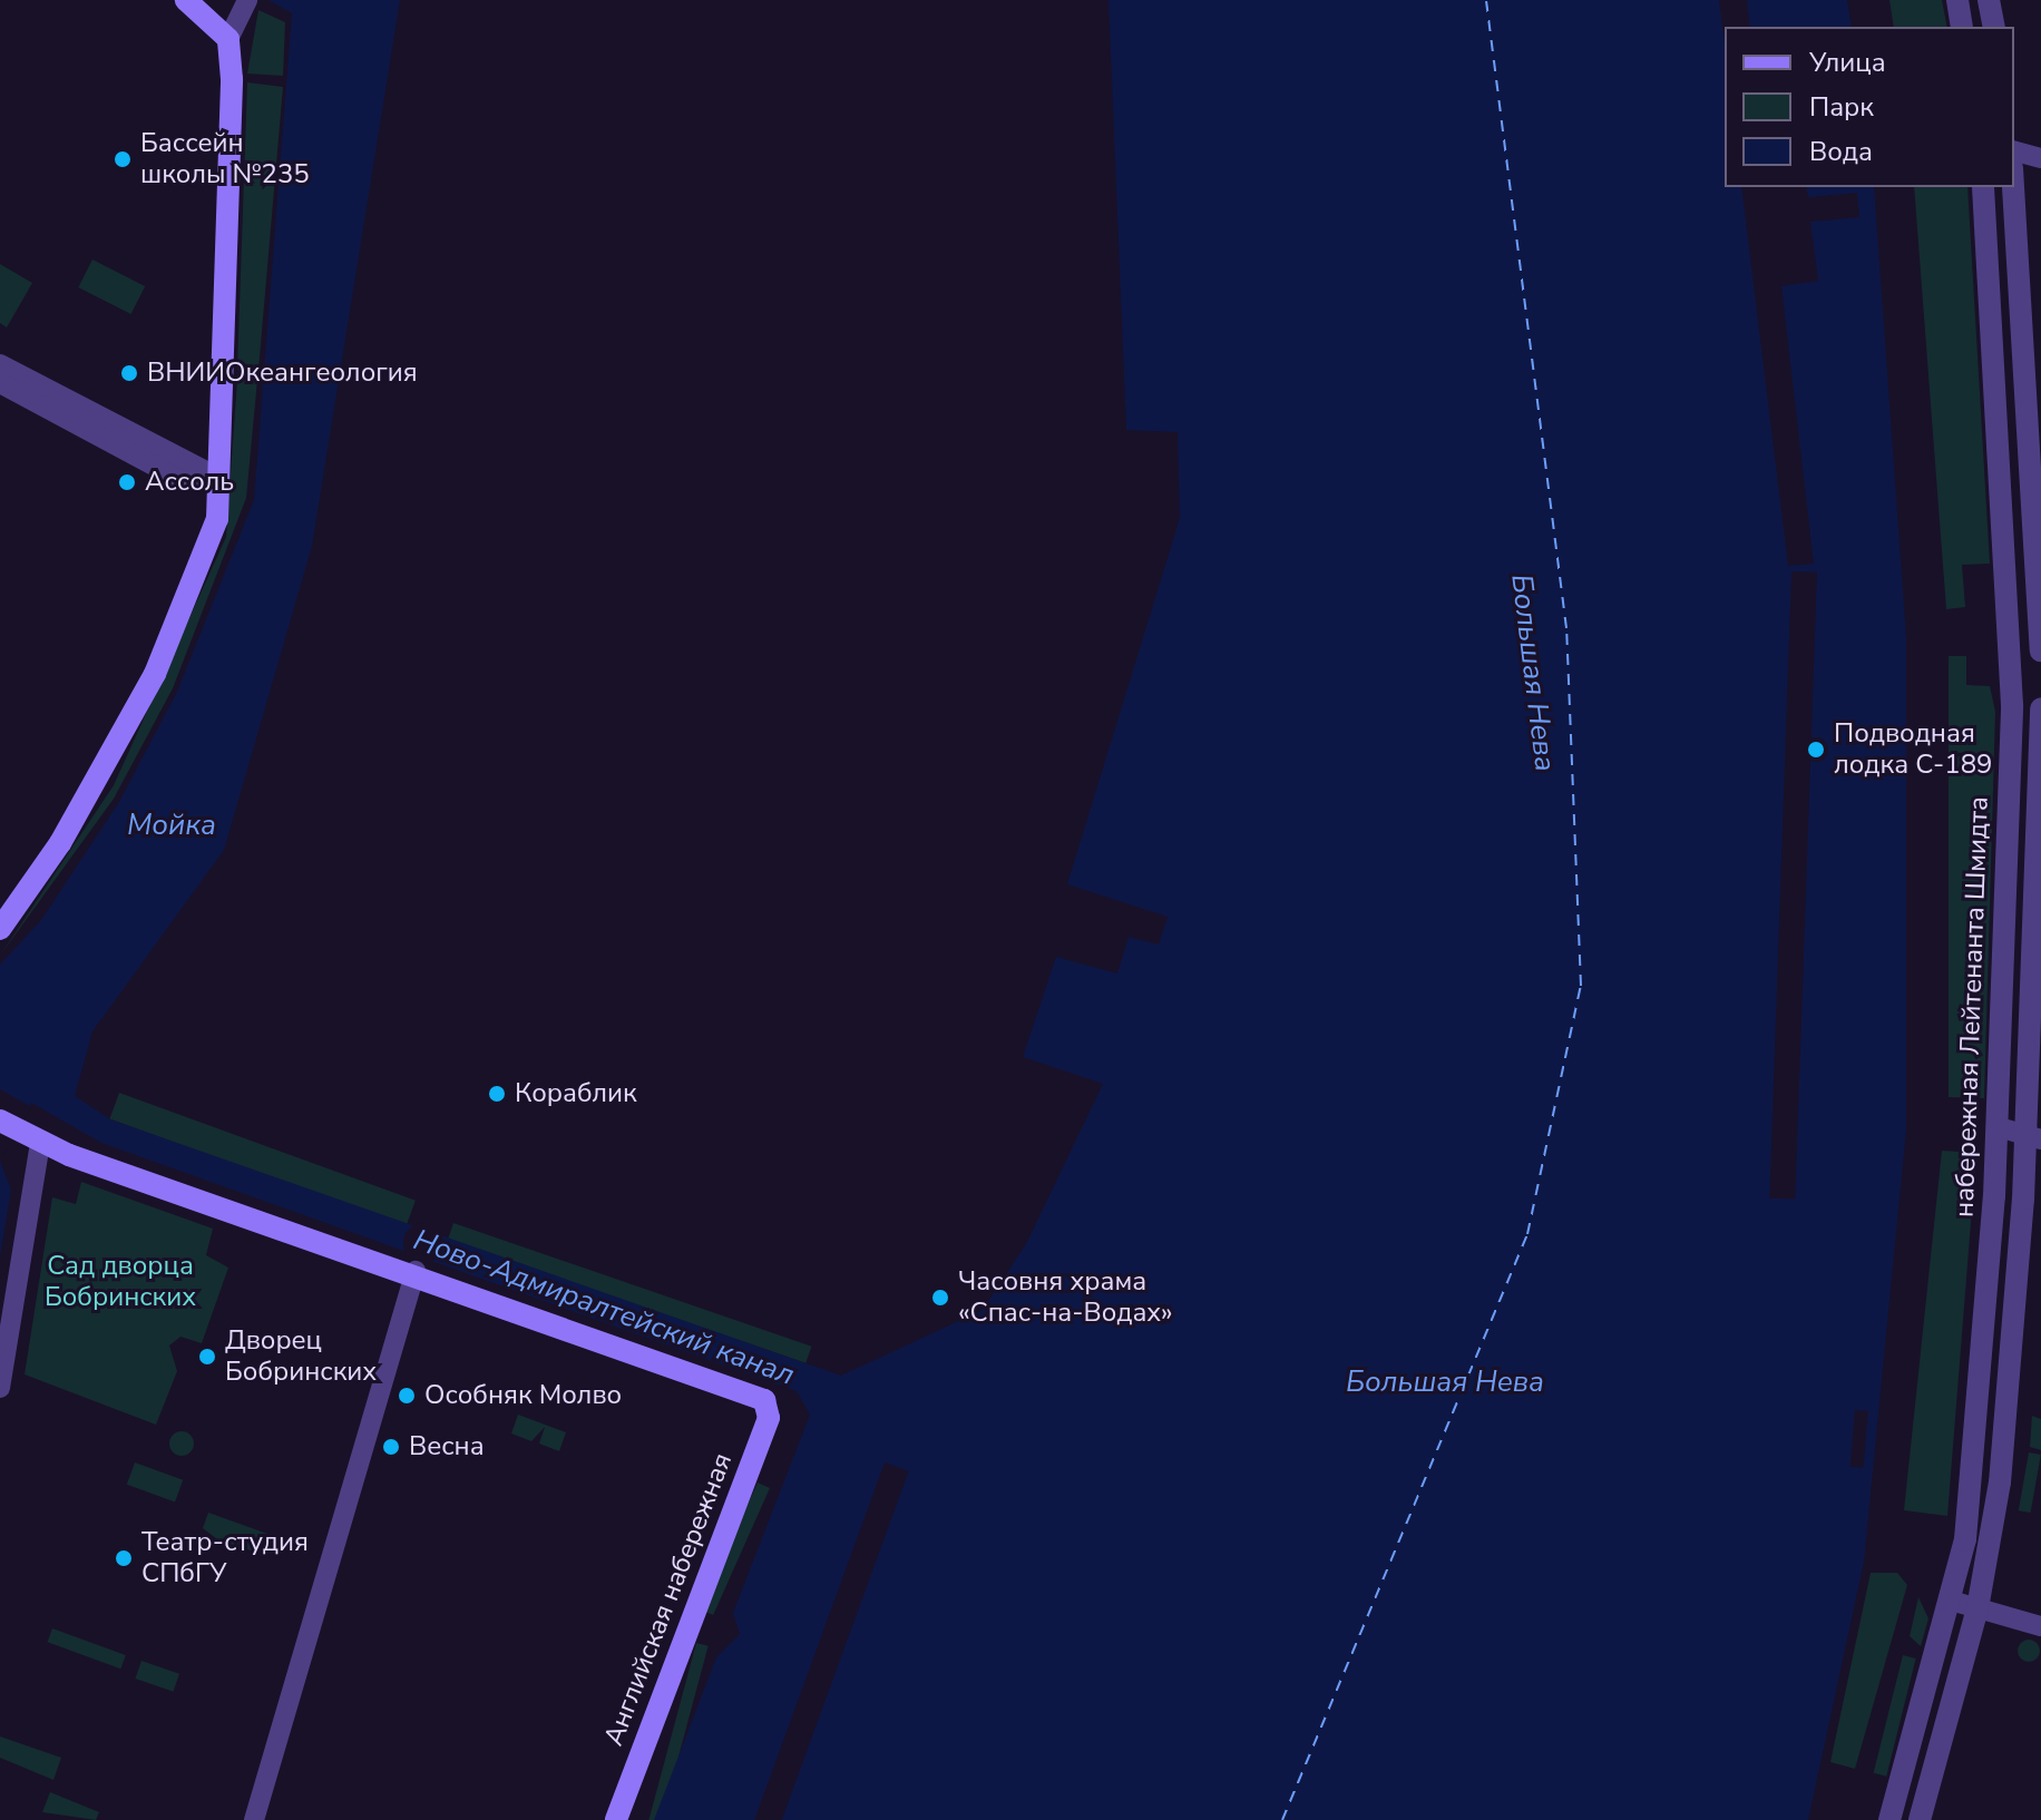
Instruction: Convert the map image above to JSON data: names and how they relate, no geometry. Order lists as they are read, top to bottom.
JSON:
{
  "streets": {
    "main road": ["Английская набережная"],
    "street": ["набережная Лейтенанта Шмидта"]
  },
  "water": ["Большая Нева", "Мойка", "Ново-Адмиралтейский канал"],
  "parks": ["Сад дворца Бобринских"],
  "places": [
    "Бассейн школы №235",
    "ВНИИОкеангеология",
    "Ассоль",
    "Подводная лодка С-189",
    "Кораблик",
    "Часовня храма «Спас-на-Водах»",
    "Дворец Бобринских",
    "Особняк Молво",
    "Весна",
    "Театр-студия СПбГУ"
  ],
  "legend": ["Улица", "Парк", "Вода"]
}
